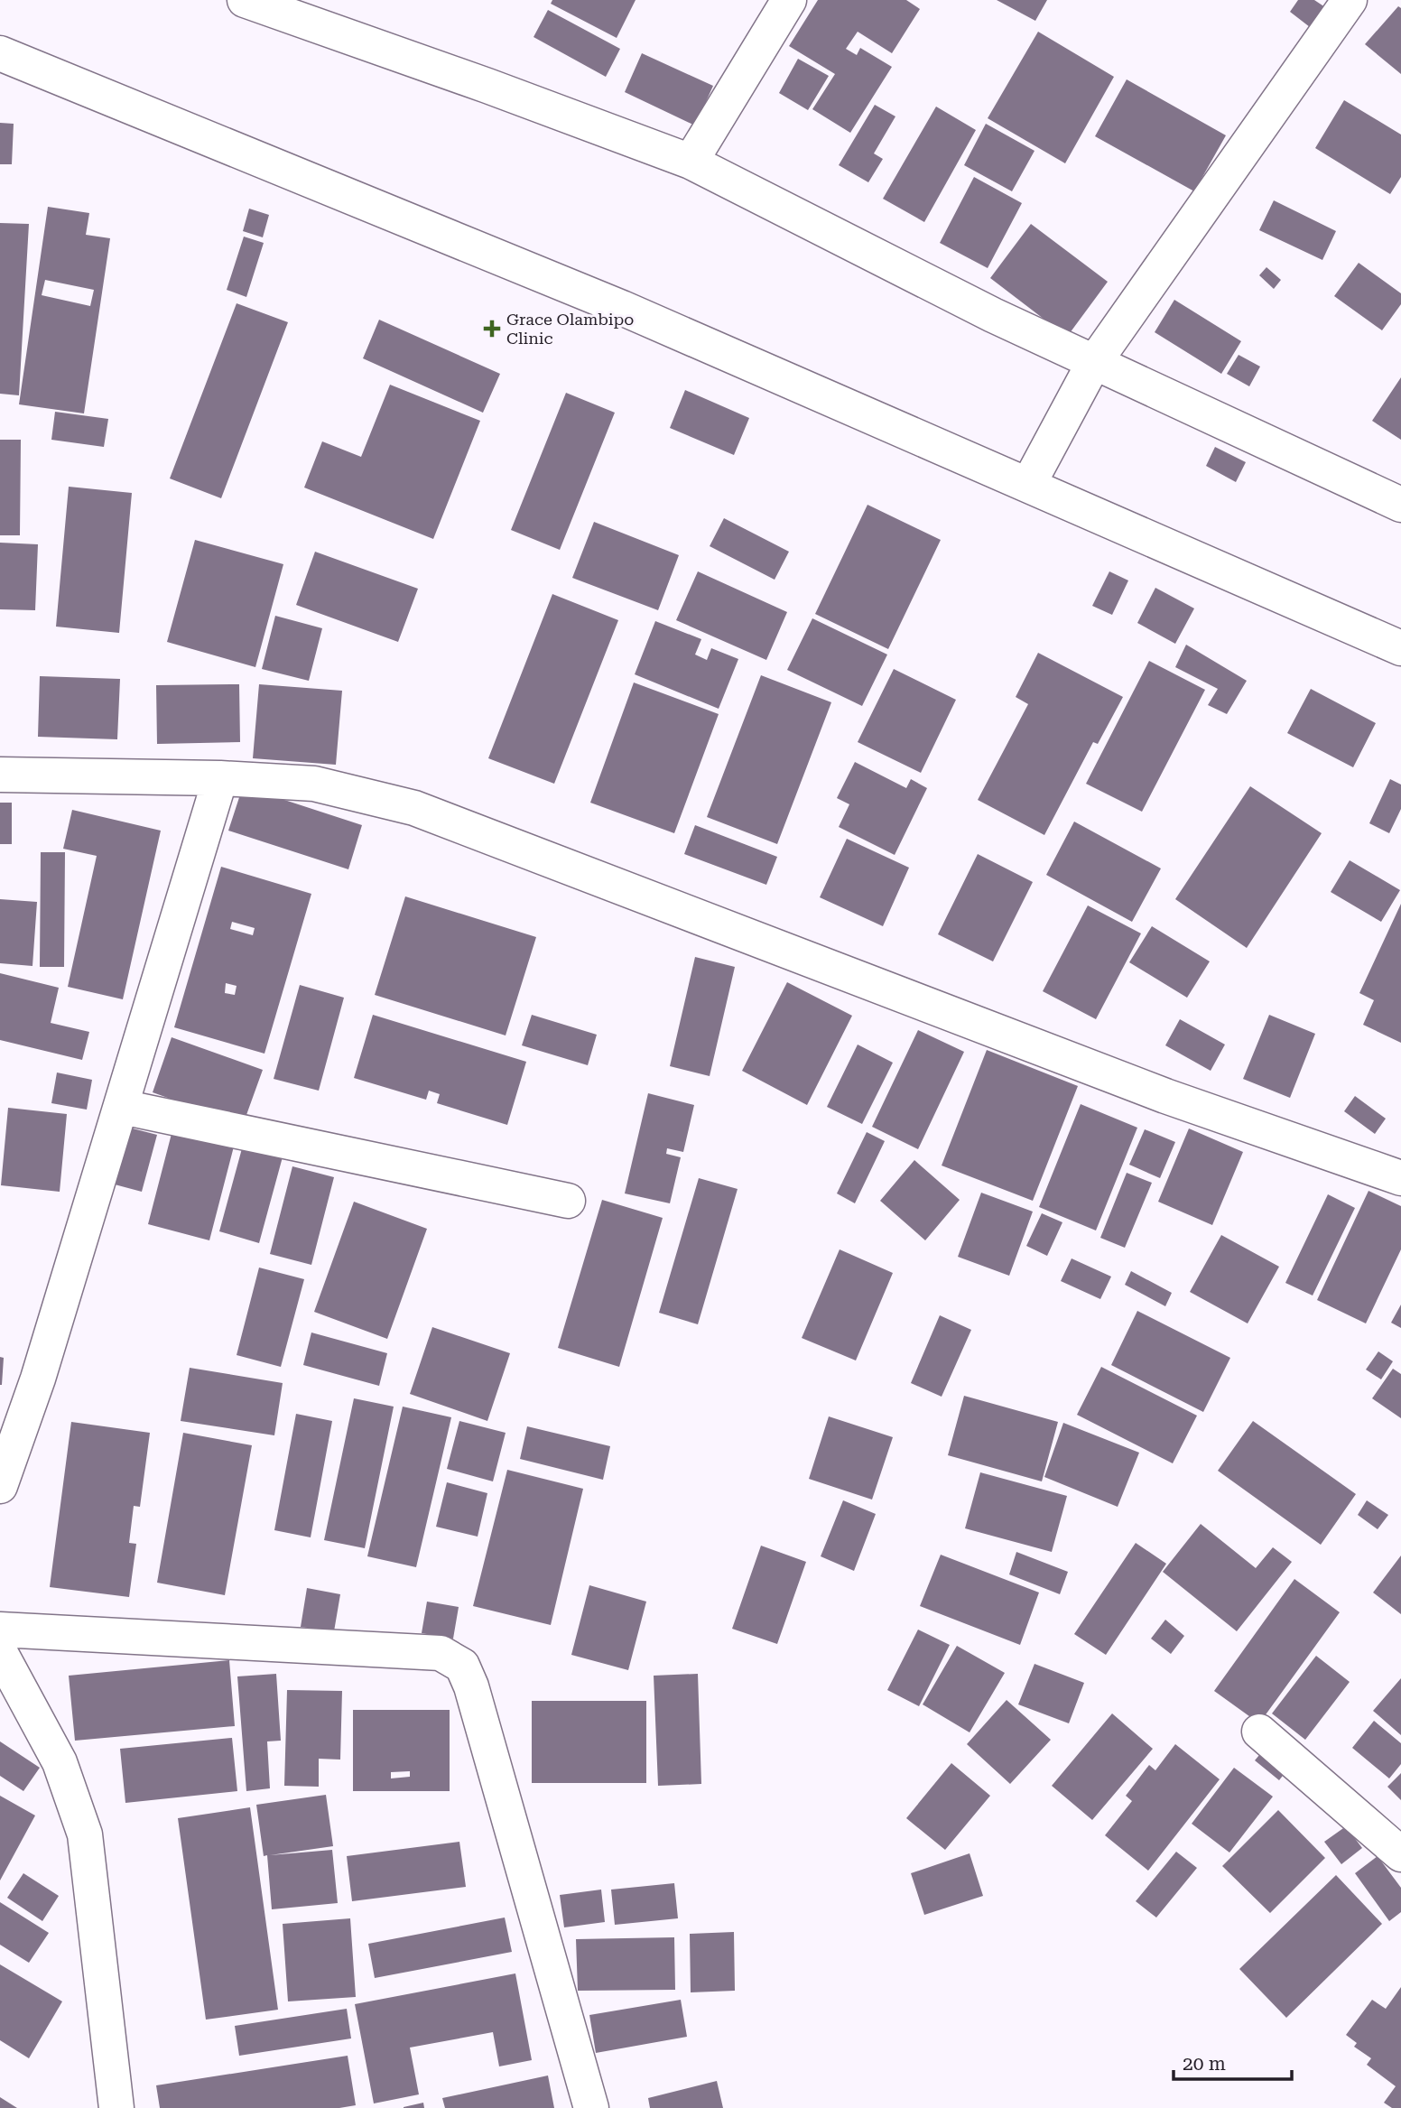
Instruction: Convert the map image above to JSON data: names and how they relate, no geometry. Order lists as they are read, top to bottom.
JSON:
{
  "places": {
    "health": ["Grace Olambipo Clinic"]
  },
  "scale_bar": "20 m"
}
